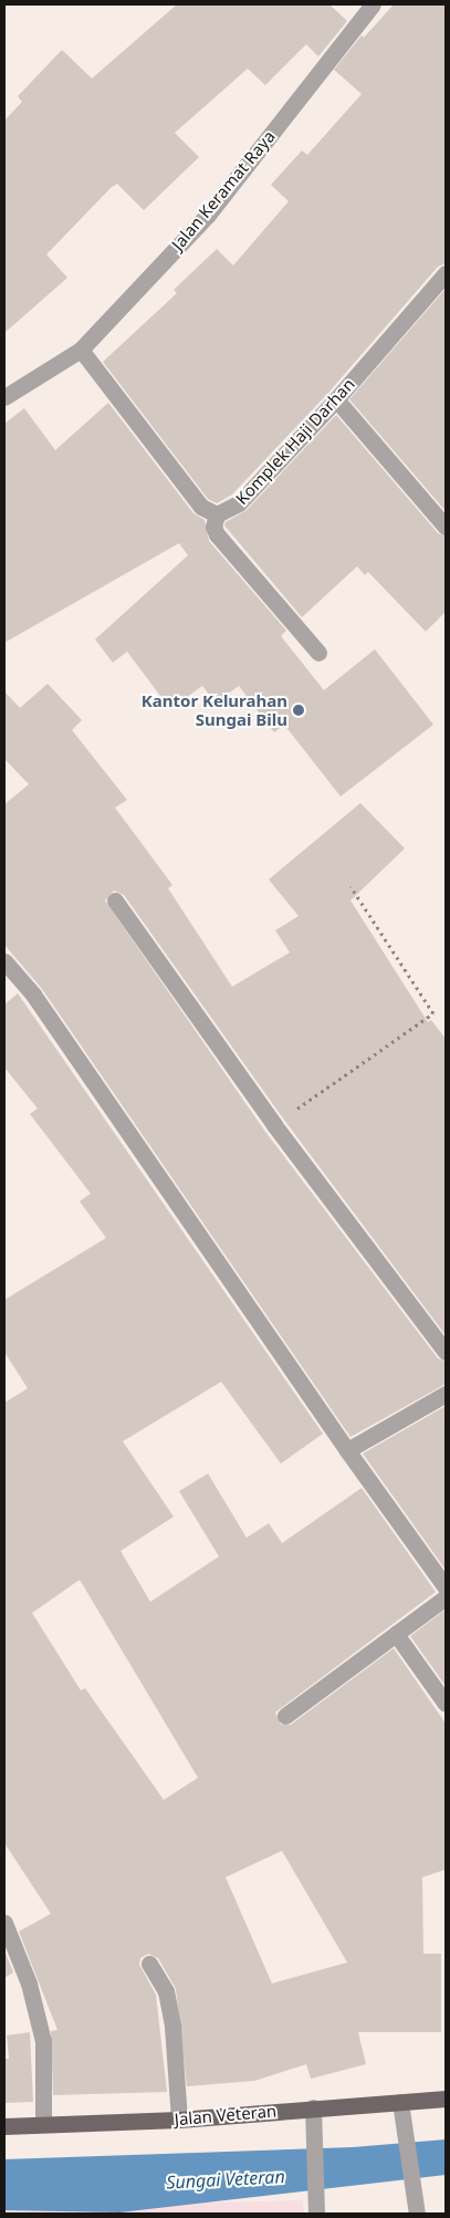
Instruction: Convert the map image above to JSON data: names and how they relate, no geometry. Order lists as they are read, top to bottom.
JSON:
{
  "streets": {
    "main road": ["Jalan Veteran"],
    "street": ["Jalan Keramat Raya", "Komplek Haji Darhan"]
  },
  "crossings": [
    ["Jalan Keramat Raya", "Komplek Haji Darhan"]
  ],
  "water": ["Sungai Veteran"],
  "places": ["Kantor Kelurahan Sungai Bilu"]
}
